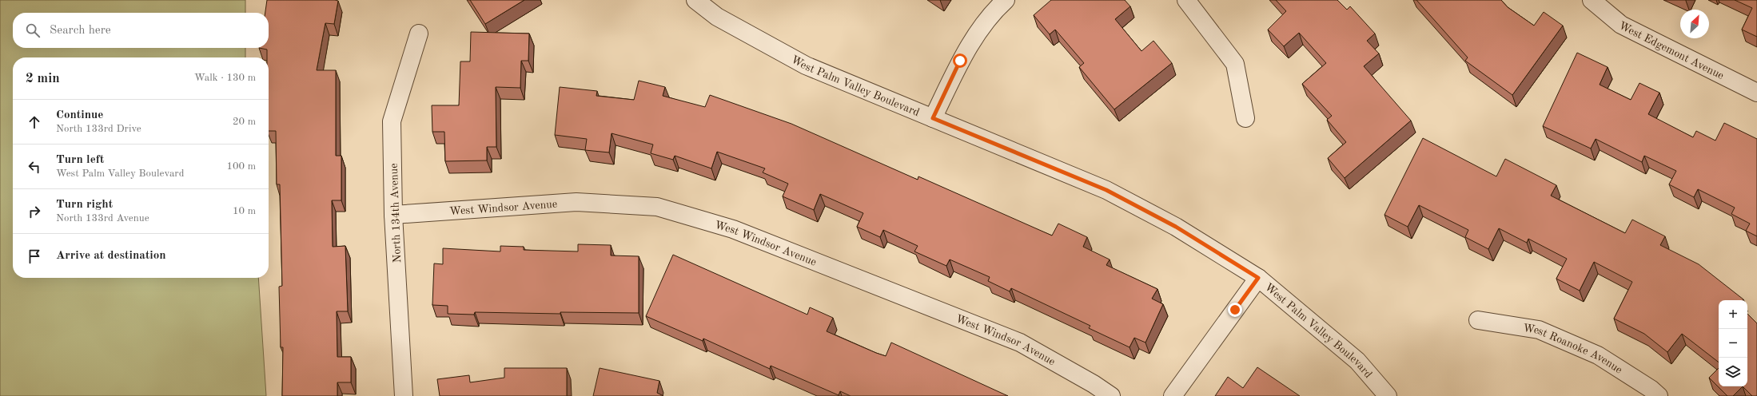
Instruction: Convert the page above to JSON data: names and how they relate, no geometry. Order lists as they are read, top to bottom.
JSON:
{
  "streets": {
    "street": [
      "West Edgemont Avenue",
      "West Palm Valley Boulevard",
      "West Windsor Avenue",
      "North 134th Avenue",
      "West Roanoke Avenue"
    ]
  },
  "crossings": [
    ["West Windsor Avenue", "North 134th Avenue"]
  ],
  "north": "top right",
  "page": {
    "search": "Search here",
    "heading": ["2 min", "Walk · 130 m"],
    "list": [
      ["Continue", "North 133rd Drive", "20 m"],
      ["Turn left", "West Palm Valley Boulevard", "100 m"],
      ["Turn right", "North 133rd Avenue", "10 m"],
      "Arrive at destination"
    ],
    "map_buttons": ["+", "−"]
  }
}
